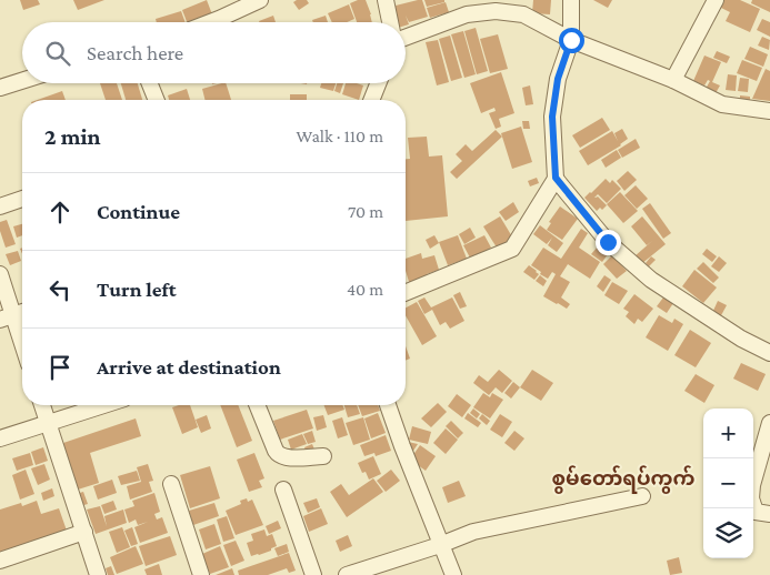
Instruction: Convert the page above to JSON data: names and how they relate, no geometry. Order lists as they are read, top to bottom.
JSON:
{
  "districts": ["စွမ်တော်ရပ်ကွက်"],
  "page": {
    "search": "Search here",
    "heading": ["2 min", "Walk · 110 m"],
    "list": [
      ["Continue", "70 m"],
      ["Turn left", "40 m"],
      "Arrive at destination"
    ],
    "map_buttons": ["+", "−"]
  }
}
